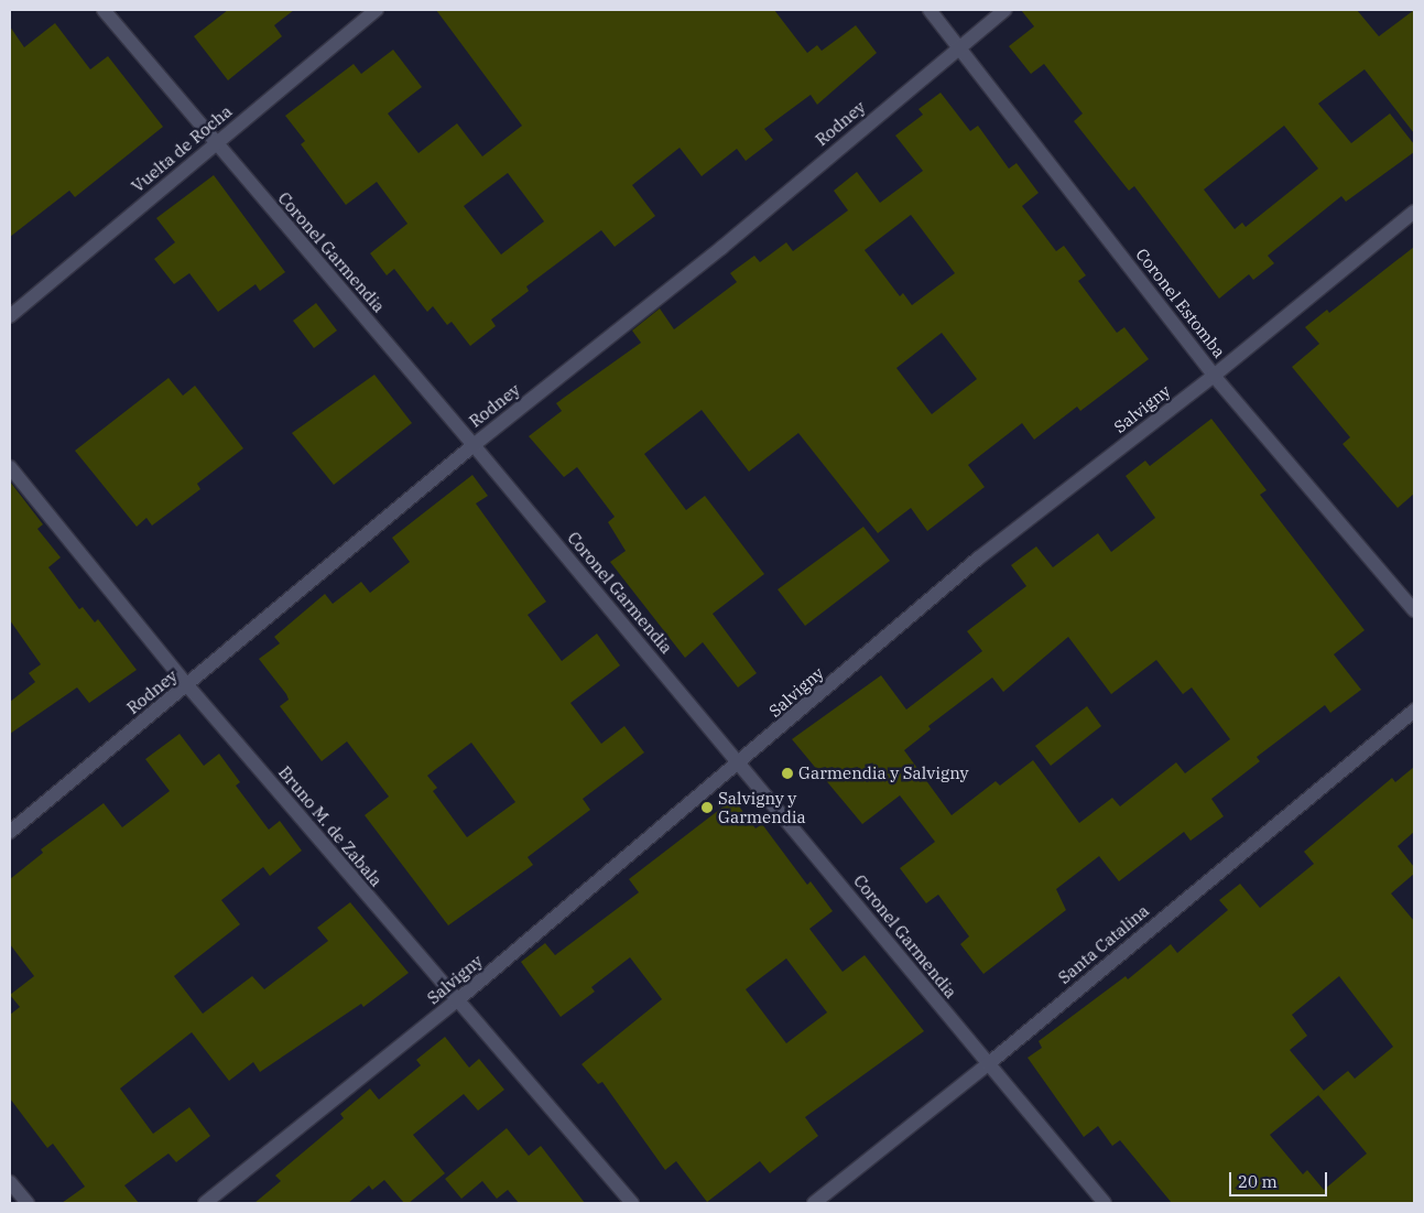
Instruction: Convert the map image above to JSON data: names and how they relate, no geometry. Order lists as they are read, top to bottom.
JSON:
{
  "streets": {
    "street": [
      "Rodney",
      "Vuelta de Rocha",
      "Coronel Garmendia",
      "Coronel Estomba",
      "Salvigny",
      "Bruno M. de Zabala",
      "Santa Catalina"
    ]
  },
  "crossings": [
    ["Rodney", "Coronel Garmendia"],
    ["Rodney", "Coronel Estomba"],
    ["Rodney", "Bruno M. de Zabala"],
    ["Vuelta de Rocha", "Coronel Garmendia"],
    ["Coronel Garmendia", "Salvigny"],
    ["Coronel Garmendia", "Santa Catalina"],
    ["Coronel Estomba", "Salvigny"],
    ["Salvigny", "Bruno M. de Zabala"]
  ],
  "places": ["Garmendia y Salvigny", "Salvigny y Garmendia"],
  "scale_bar": "20 m"
}
